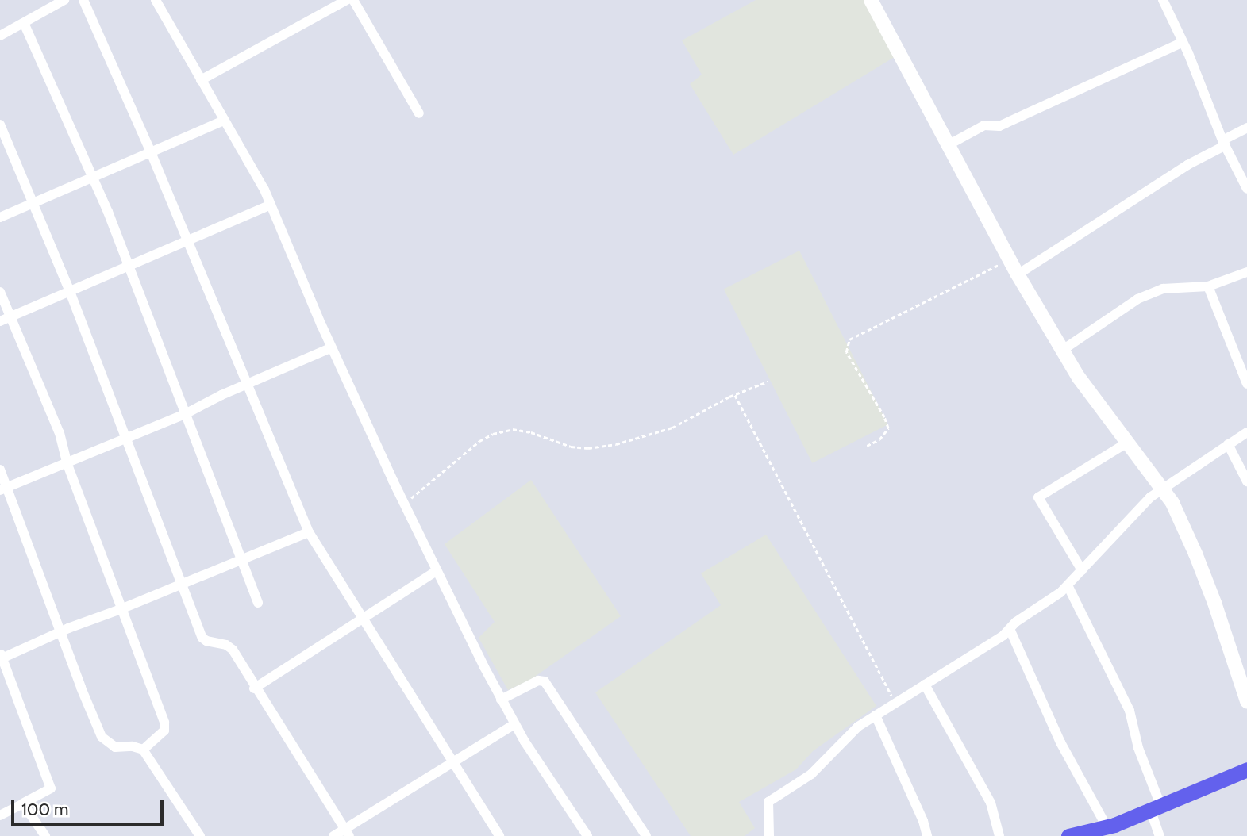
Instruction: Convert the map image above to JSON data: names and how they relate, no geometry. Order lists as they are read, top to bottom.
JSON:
{
  "scale_bar": "100 m"
}
